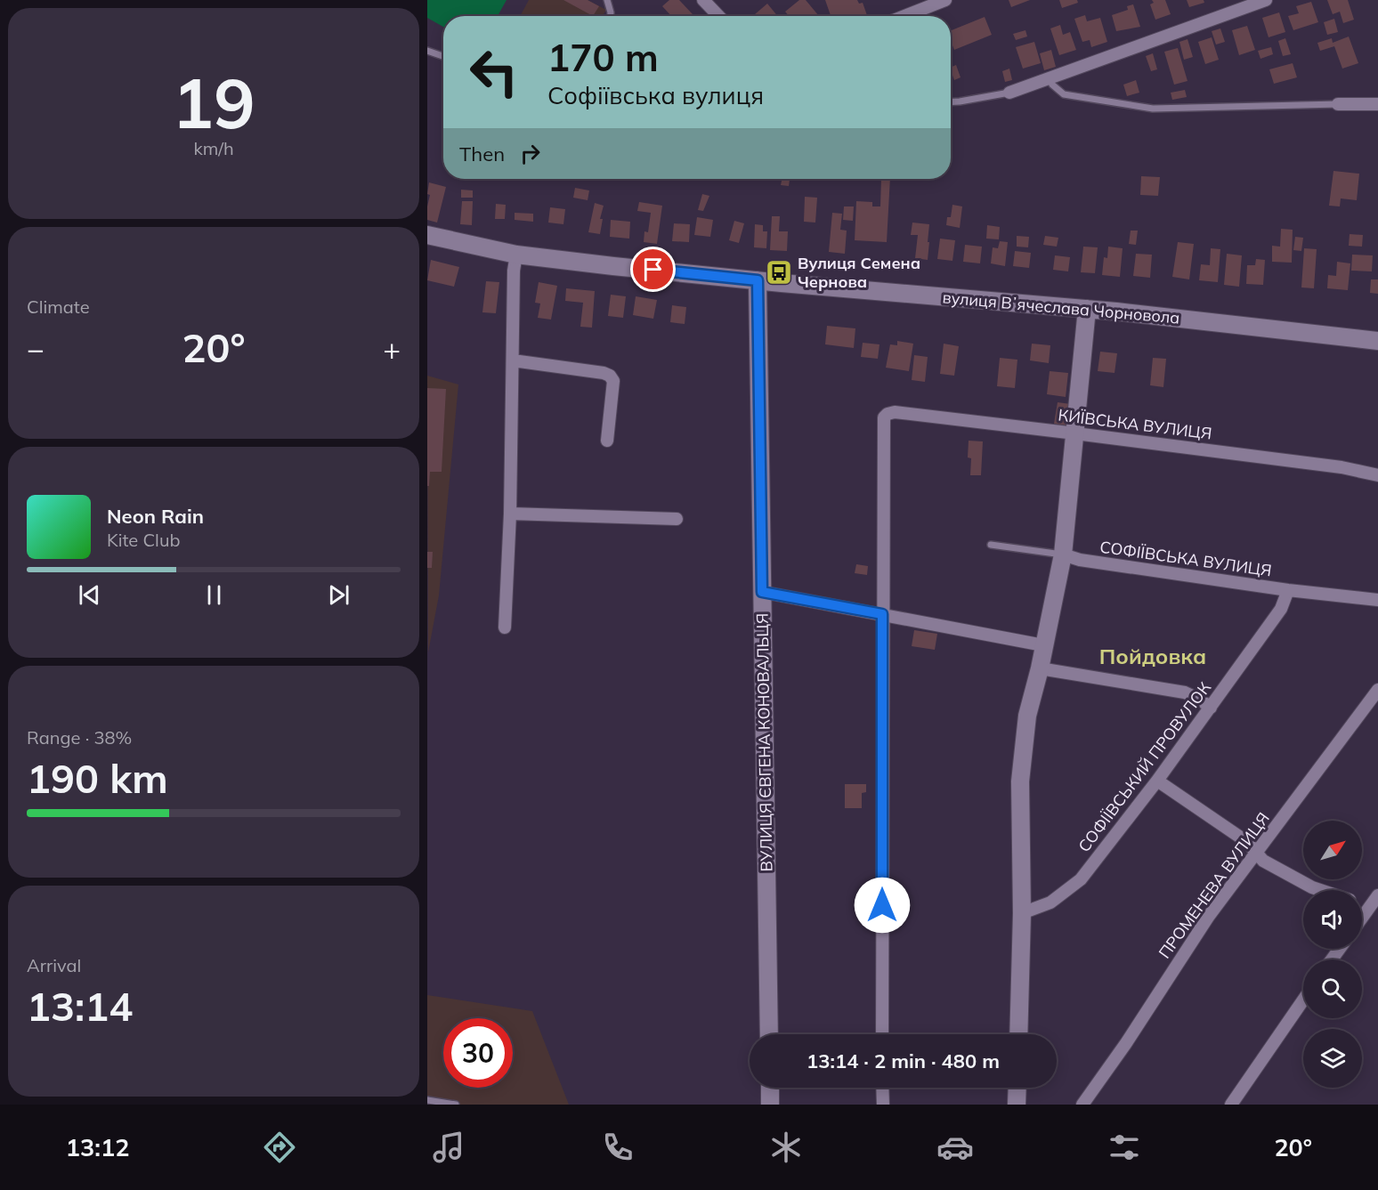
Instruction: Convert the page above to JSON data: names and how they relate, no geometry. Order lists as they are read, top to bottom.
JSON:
{
  "streets": {
    "street": [
      "вулиця Вʼячеслава Чорновола",
      "КИЇВСЬКА ВУЛИЦЯ",
      "СОФІЇВСЬКА ВУЛИЦЯ",
      "ВУЛИЦЯ ЄВГЕНА КОНОВАЛЬЦЯ",
      "СОФІЇВСЬКИЙ ПРОВУЛОК",
      "ПРОМЕНЕВА ВУЛИЦЯ"
    ]
  },
  "crossings": [
    ["вулиця Вʼячеслава Чорновола", "ВУЛИЦЯ ЄВГЕНА КОНОВАЛЬЦЯ"],
    ["СОФІЇВСЬКА ВУЛИЦЯ", "СОФІЇВСЬКИЙ ПРОВУЛОК"]
  ],
  "districts": ["Пойдовка"],
  "places": {
    "bus stop": ["Вулиця Семена Чернова"]
  },
  "north": "top right",
  "page": {
    "tile": [
      ["19", "km/h"],
      "Climate",
      ["Range · 38%", "190 km"],
      ["Arrival", "13:14"]
    ],
    "turn": ["170 m", "Софіївська вулиця"],
    "then": "Then",
    "heat": ["−", "20°", "+"],
    "song": ["Neon Rain", "Kite Club"],
    "limit": "30",
    "trip": "13:14 · 2 min · 480 m",
    "tabs": ["13:12", "20°"]
  }
}
